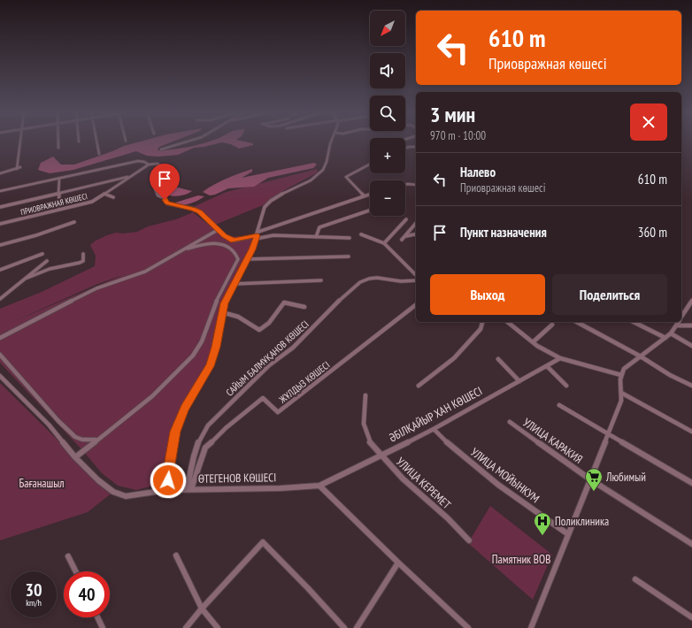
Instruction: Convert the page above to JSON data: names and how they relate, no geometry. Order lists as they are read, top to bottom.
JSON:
{
  "streets": {
    "street": [
      "ПРИОВРАЖНАЯ КӨШЕСІ",
      "САЙЫМ БАЛМҰҚАНОВ КӨШЕСІ",
      "ЖҰЛДЫЗ КӨШЕСІ",
      "ӘБІЛҚАЙЫР ХАН КӨШЕСІ",
      "УЛИЦА КАРАКИЯ",
      "УЛИЦА МОЙЫНКУМ",
      "ӨТЕГЕНОВ КӨШЕСІ",
      "УЛИЦА КЕРЕМЕТ"
    ]
  },
  "crossings": [
    ["САЙЫМ БАЛМҰҚАНОВ КӨШЕСІ", "ЖҰЛДЫЗ КӨШЕСІ"],
    ["САЙЫМ БАЛМҰҚАНОВ КӨШЕСІ", "ӨТЕГЕНОВ КӨШЕСІ"],
    ["ЖҰЛДЫЗ КӨШЕСІ", "ӨТЕГЕНОВ КӨШЕСІ"],
    ["ӘБІЛҚАЙЫР ХАН КӨШЕСІ", "УЛИЦА МОЙЫНКУМ"],
    ["ӘБІЛҚАЙЫР ХАН КӨШЕСІ", "ӨТЕГЕНОВ КӨШЕСІ"],
    ["ӘБІЛҚАЙЫР ХАН КӨШЕСІ", "УЛИЦА КЕРЕМЕТ"]
  ],
  "parks": ["Бағанашыл", "Памятник ВОВ"],
  "places": {
    "supermarket": ["Любимый"],
    "hospital": ["Поликлиника"]
  },
  "north": "bottom left",
  "page": {
    "map_buttons": ["+", "−"],
    "turn": ["610 m", "Приовражная көшесі"],
    "heading": ["3 мин", "970 m · 10:00"],
    "list": [
      {
        "name": "Налево",
        "note": "Приовражная көшесі",
        "value": "610 m"
      },
      {
        "name": "Пункт назначения",
        "value": "360 m"
      }
    ],
    "buttons": ["Выход", "Поделиться"],
    "speed": "30 km/h",
    "limit": "40"
  }
}
